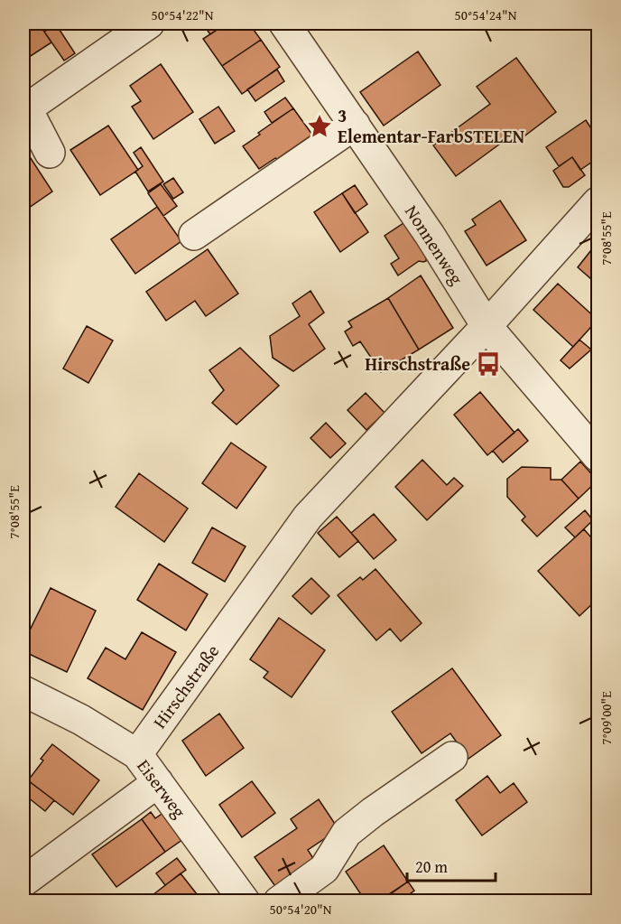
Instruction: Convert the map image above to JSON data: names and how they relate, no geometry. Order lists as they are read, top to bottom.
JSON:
{
  "streets": {
    "street": ["Nonnenweg", "Hirschstraße", "Eiserweg"]
  },
  "crossings": [
    ["Nonnenweg", "Hirschstraße"],
    ["Hirschstraße", "Eiserweg"]
  ],
  "places": {
    "place": ["3 Elementar-FarbSTELEN"],
    "bus stop": ["Hirschstraße"]
  },
  "scale_bar": "20 m",
  "coordinates": [
    "50°54'22\"N",
    "50°54'24\"N",
    "7°08'55\"E",
    "7°09'00\"E",
    "50°54'20\"N"
  ]
}
